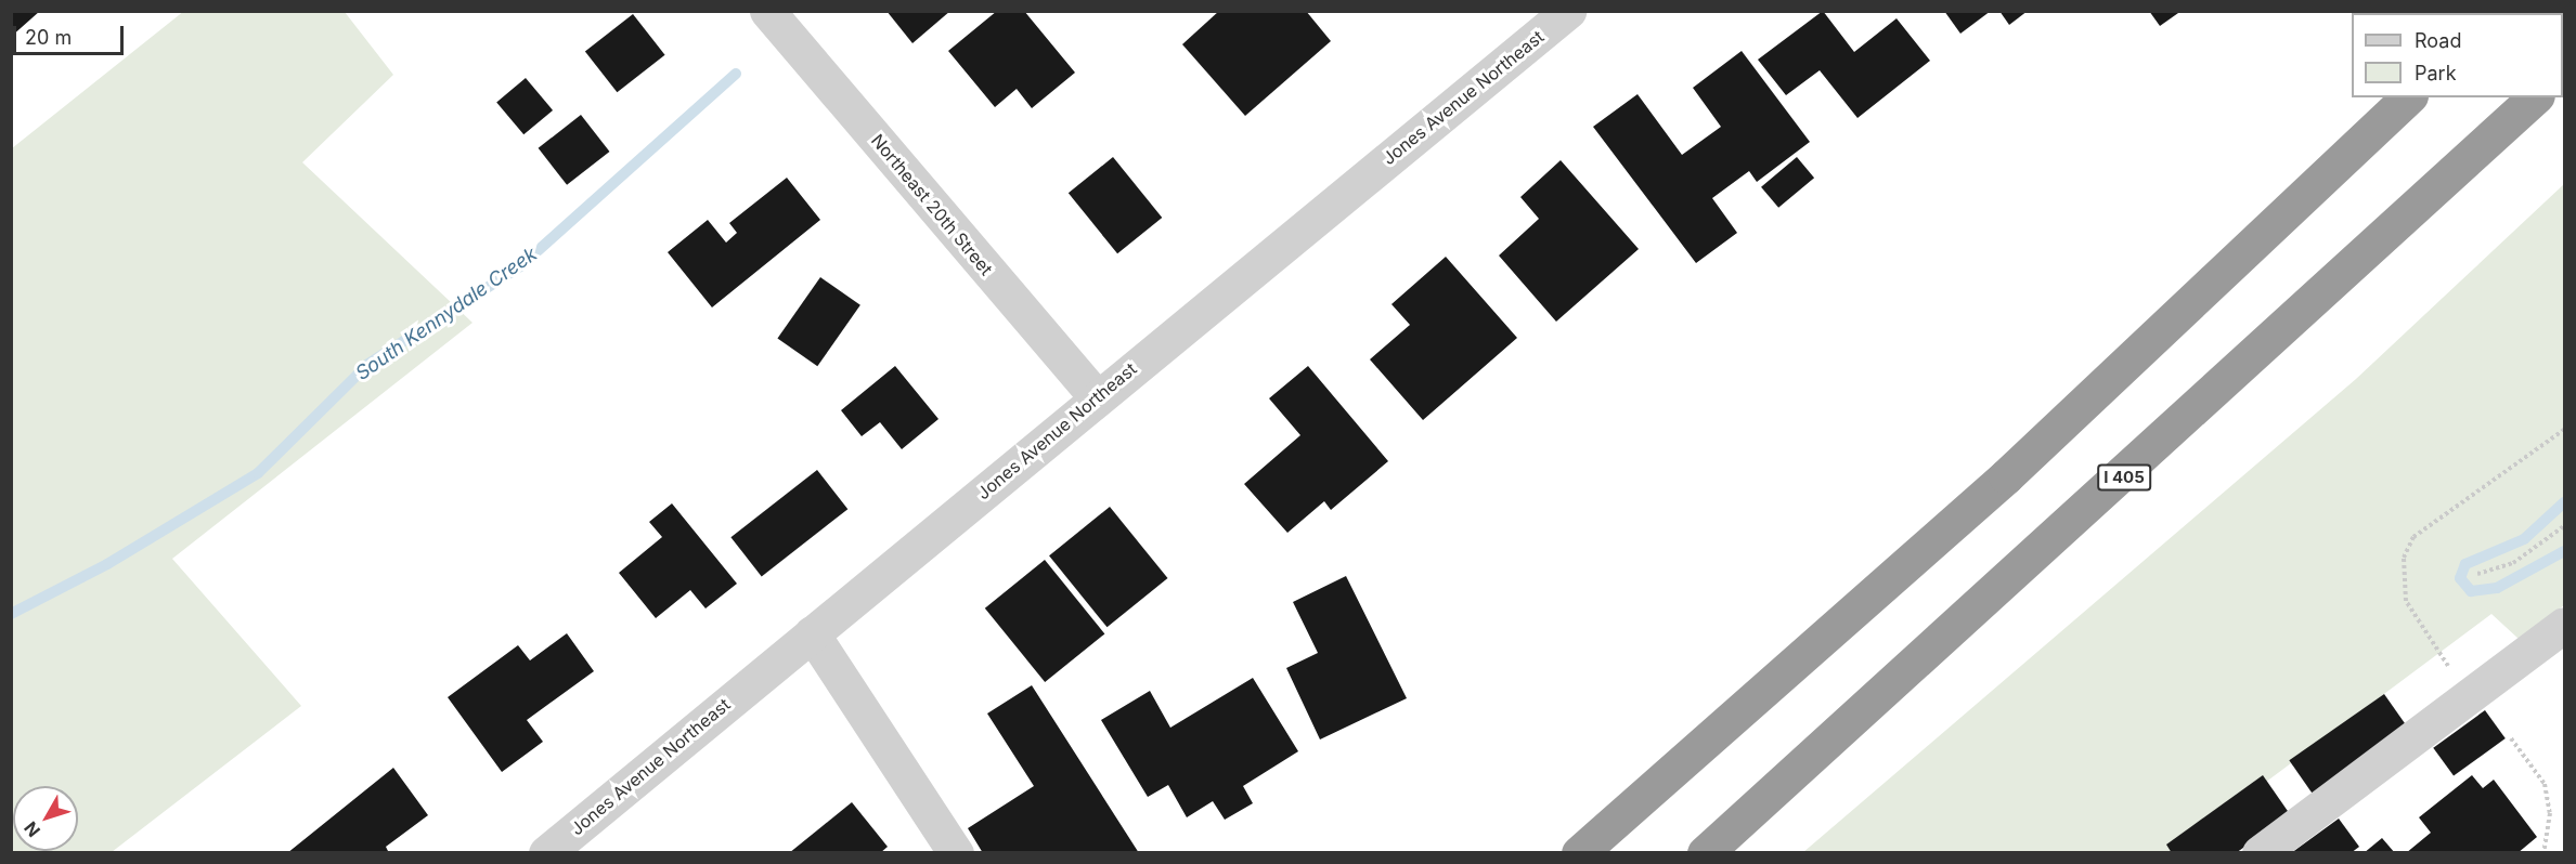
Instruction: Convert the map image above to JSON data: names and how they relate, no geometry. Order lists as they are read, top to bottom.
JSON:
{
  "streets": {
    "highway": ["I 405"],
    "street": ["Jones Avenue Northeast", "Northeast 20th Street"]
  },
  "crossings": [
    ["Jones Avenue Northeast", "Northeast 20th Street"]
  ],
  "water": ["South Kennydale Creek"],
  "legend": ["Road", "Park"],
  "scale_bar": "20 m",
  "north": "bottom left"
}
